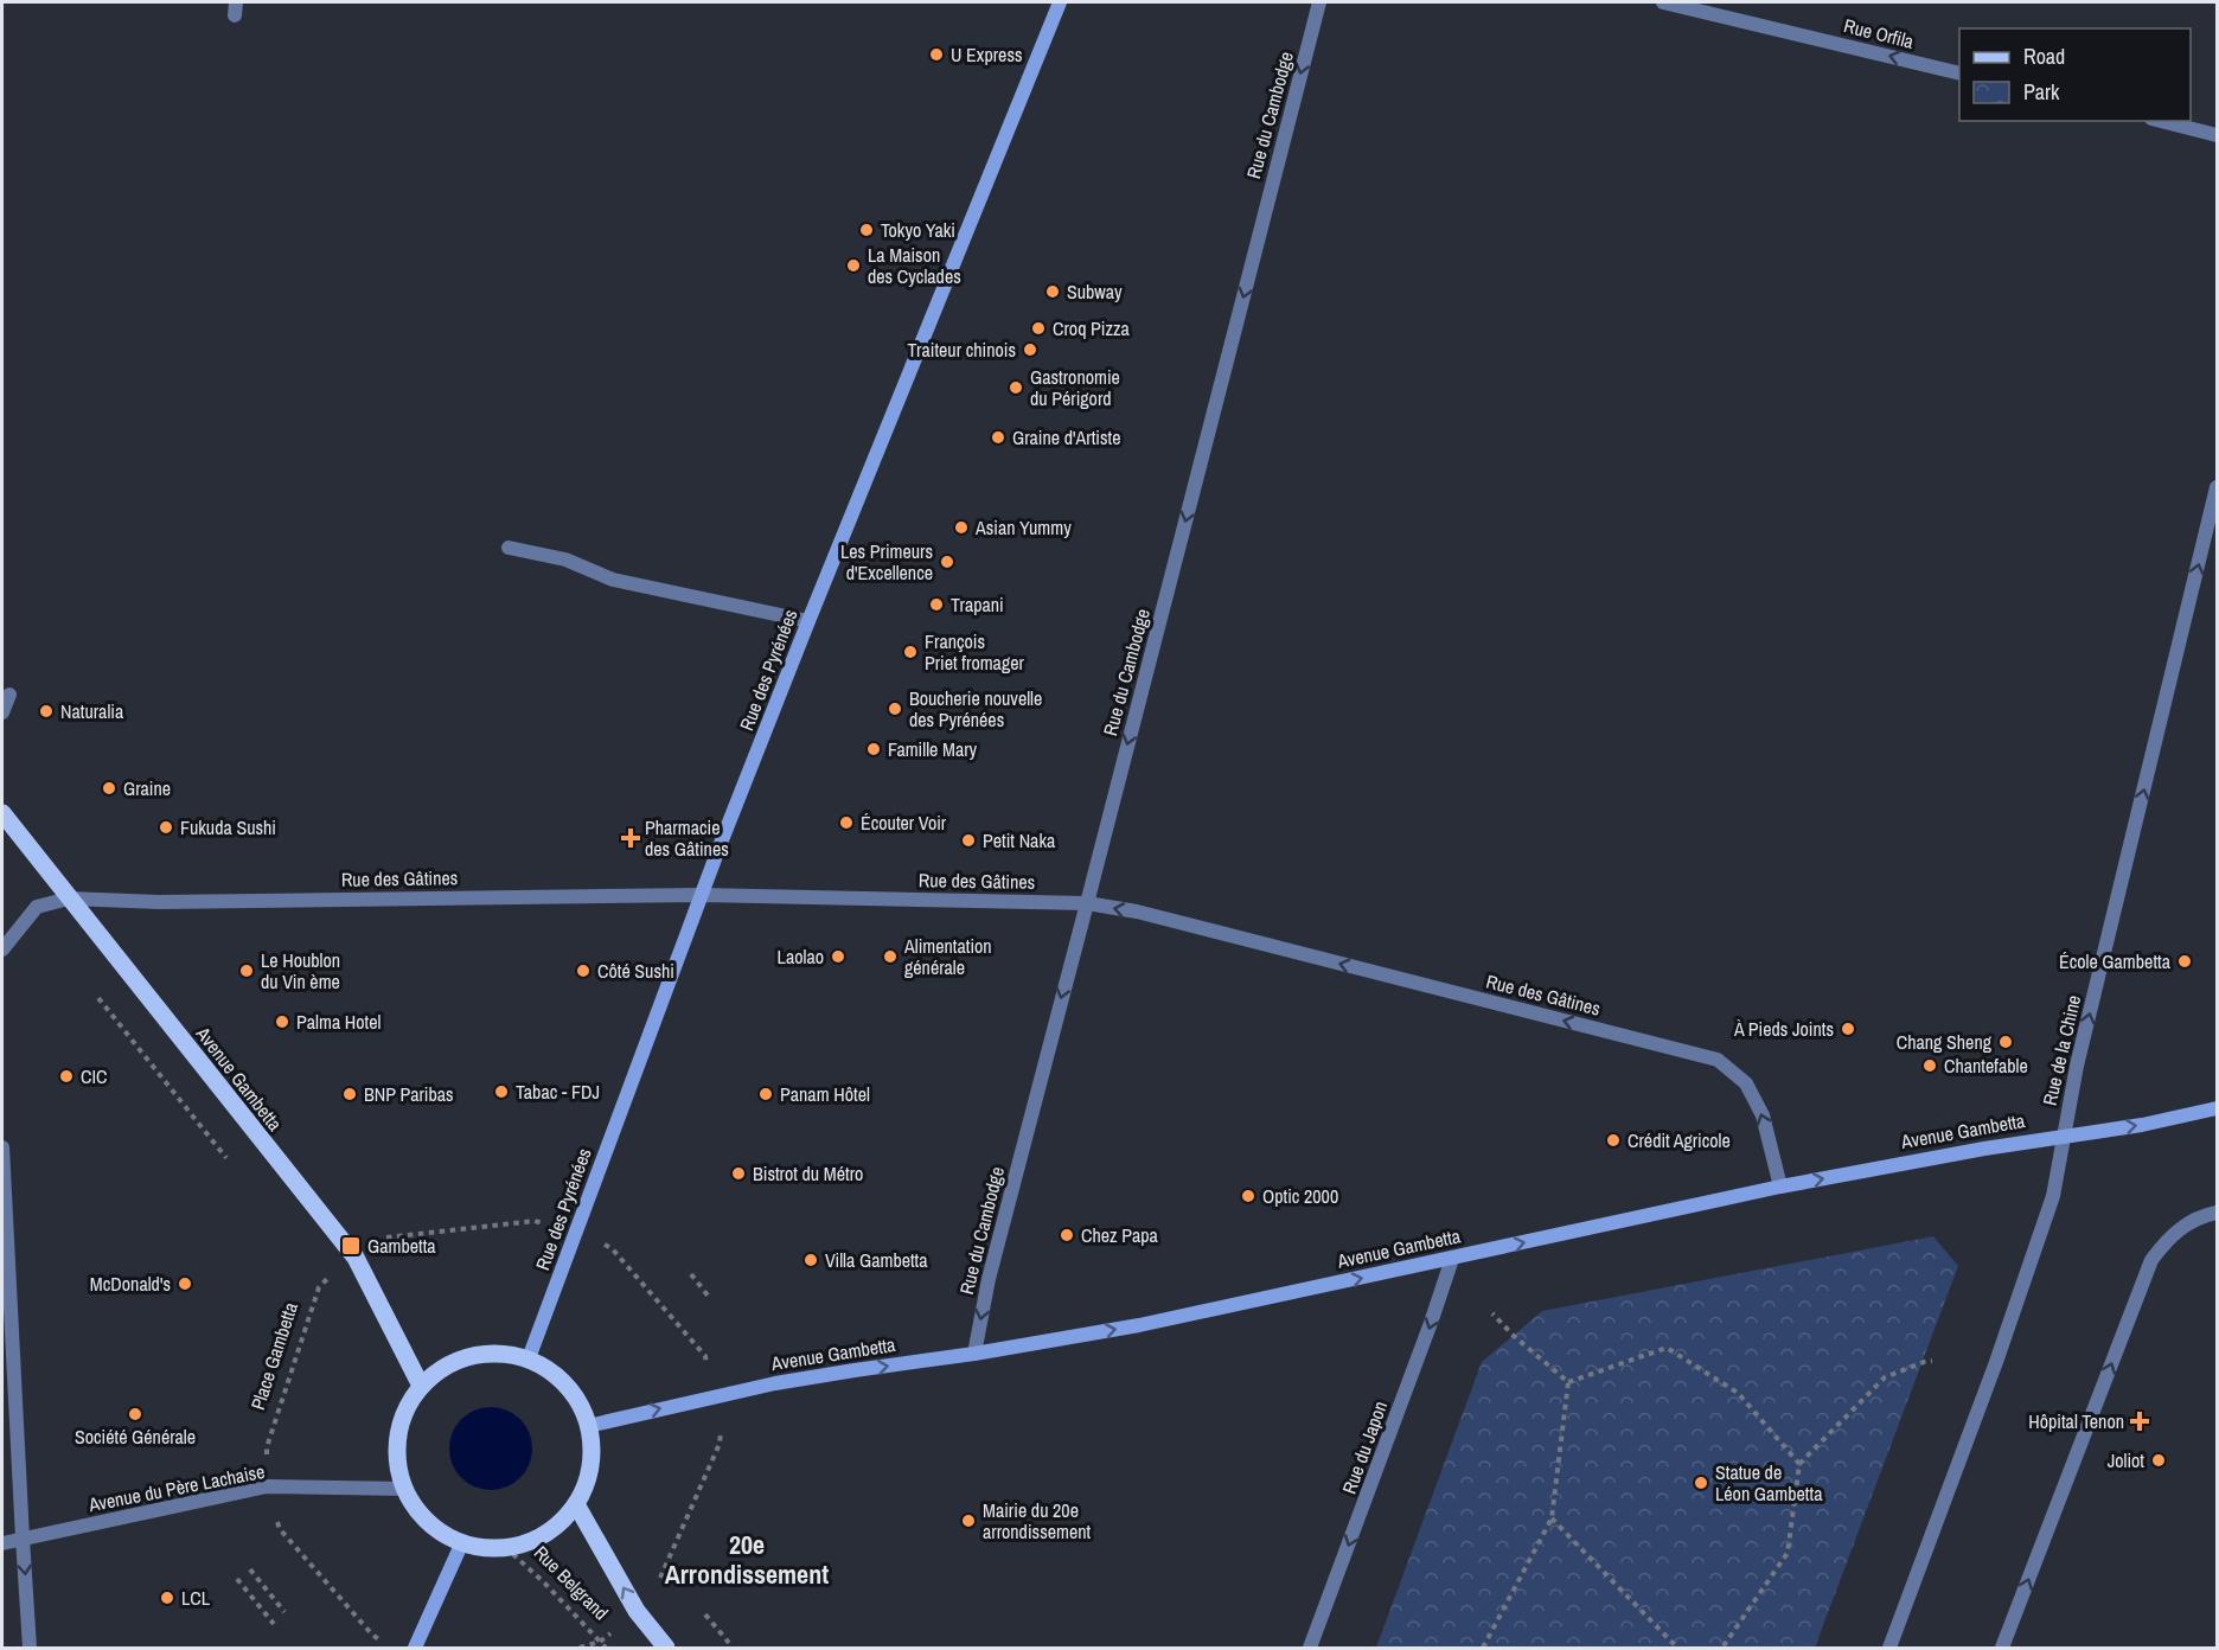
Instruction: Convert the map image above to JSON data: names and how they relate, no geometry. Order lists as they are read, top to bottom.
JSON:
{
  "streets": {
    "main road": ["Rue des Pyrénées", "Avenue Gambetta", "Rue Belgrand"],
    "street": [
      "Rue Orfila",
      "Rue du Cambodge",
      "Rue des Gâtines",
      "Rue de la Chine",
      "Rue du Japon",
      "Avenue du Père Lachaise"
    ],
    "path": ["Place Gambetta"]
  },
  "crossings": [
    ["Rue du Cambodge", "Rue des Gâtines"],
    ["Rue du Cambodge", "Avenue Gambetta"],
    ["Rue des Pyrénées", "Rue des Gâtines"],
    ["Rue des Pyrénées", "Avenue Gambetta"],
    ["Rue des Pyrénées", "Avenue du Père Lachaise"],
    ["Rue des Pyrénées", "Rue Belgrand"],
    ["Rue des Gâtines", "Avenue Gambetta"],
    ["Rue de la Chine", "Avenue Gambetta"],
    ["Avenue Gambetta", "Rue du Japon"],
    ["Avenue Gambetta", "Avenue du Père Lachaise"],
    ["Avenue Gambetta", "Rue Belgrand"],
    ["Avenue du Père Lachaise", "Rue Belgrand"]
  ],
  "one_way": [
    "Rue Orfila",
    "Rue du Cambodge",
    "Rue des Gâtines",
    "Rue de la Chine",
    "Avenue Gambetta",
    "Rue du Japon",
    "Rue Belgrand"
  ],
  "districts": ["20e Arrondissement"],
  "places": {
    "other": [
      "U Express",
      "Tokyo Yaki",
      "La Maison des Cyclades",
      "Subway",
      "Croq Pizza",
      "Traiteur chinois",
      "Gastronomie du Périgord",
      "Graine d'Artiste",
      "Asian Yummy",
      "Les Primeurs d'Excellence",
      "Trapani",
      "François Priet fromager",
      "Boucherie nouvelle des Pyrénées",
      "Naturalia",
      "Famille Mary",
      "Graine",
      "Écouter Voir",
      "Fukuda Sushi",
      "Petit Naka",
      "Laolao",
      "Alimentation générale",
      "École Gambetta",
      "Le Houblon du Vin ème",
      "Côté Sushi",
      "Palma Hotel",
      "À Pieds Joints",
      "Chang Sheng",
      "Chantefable",
      "CIC",
      "Tabac - FDJ",
      "BNP Paribas",
      "Panam Hôtel",
      "Crédit Agricole",
      "Bistrot du Métro",
      "Optic 2000",
      "Chez Papa",
      "Villa Gambetta",
      "McDonald's",
      "Société Générale",
      "Joliot",
      "Statue de Léon Gambetta",
      "Mairie du 20e arrondissement",
      "LCL"
    ],
    "health": ["Pharmacie des Gâtines", "Hôpital Tenon"],
    "transit": ["Gambetta"]
  },
  "legend": ["Road", "Park"]
}
